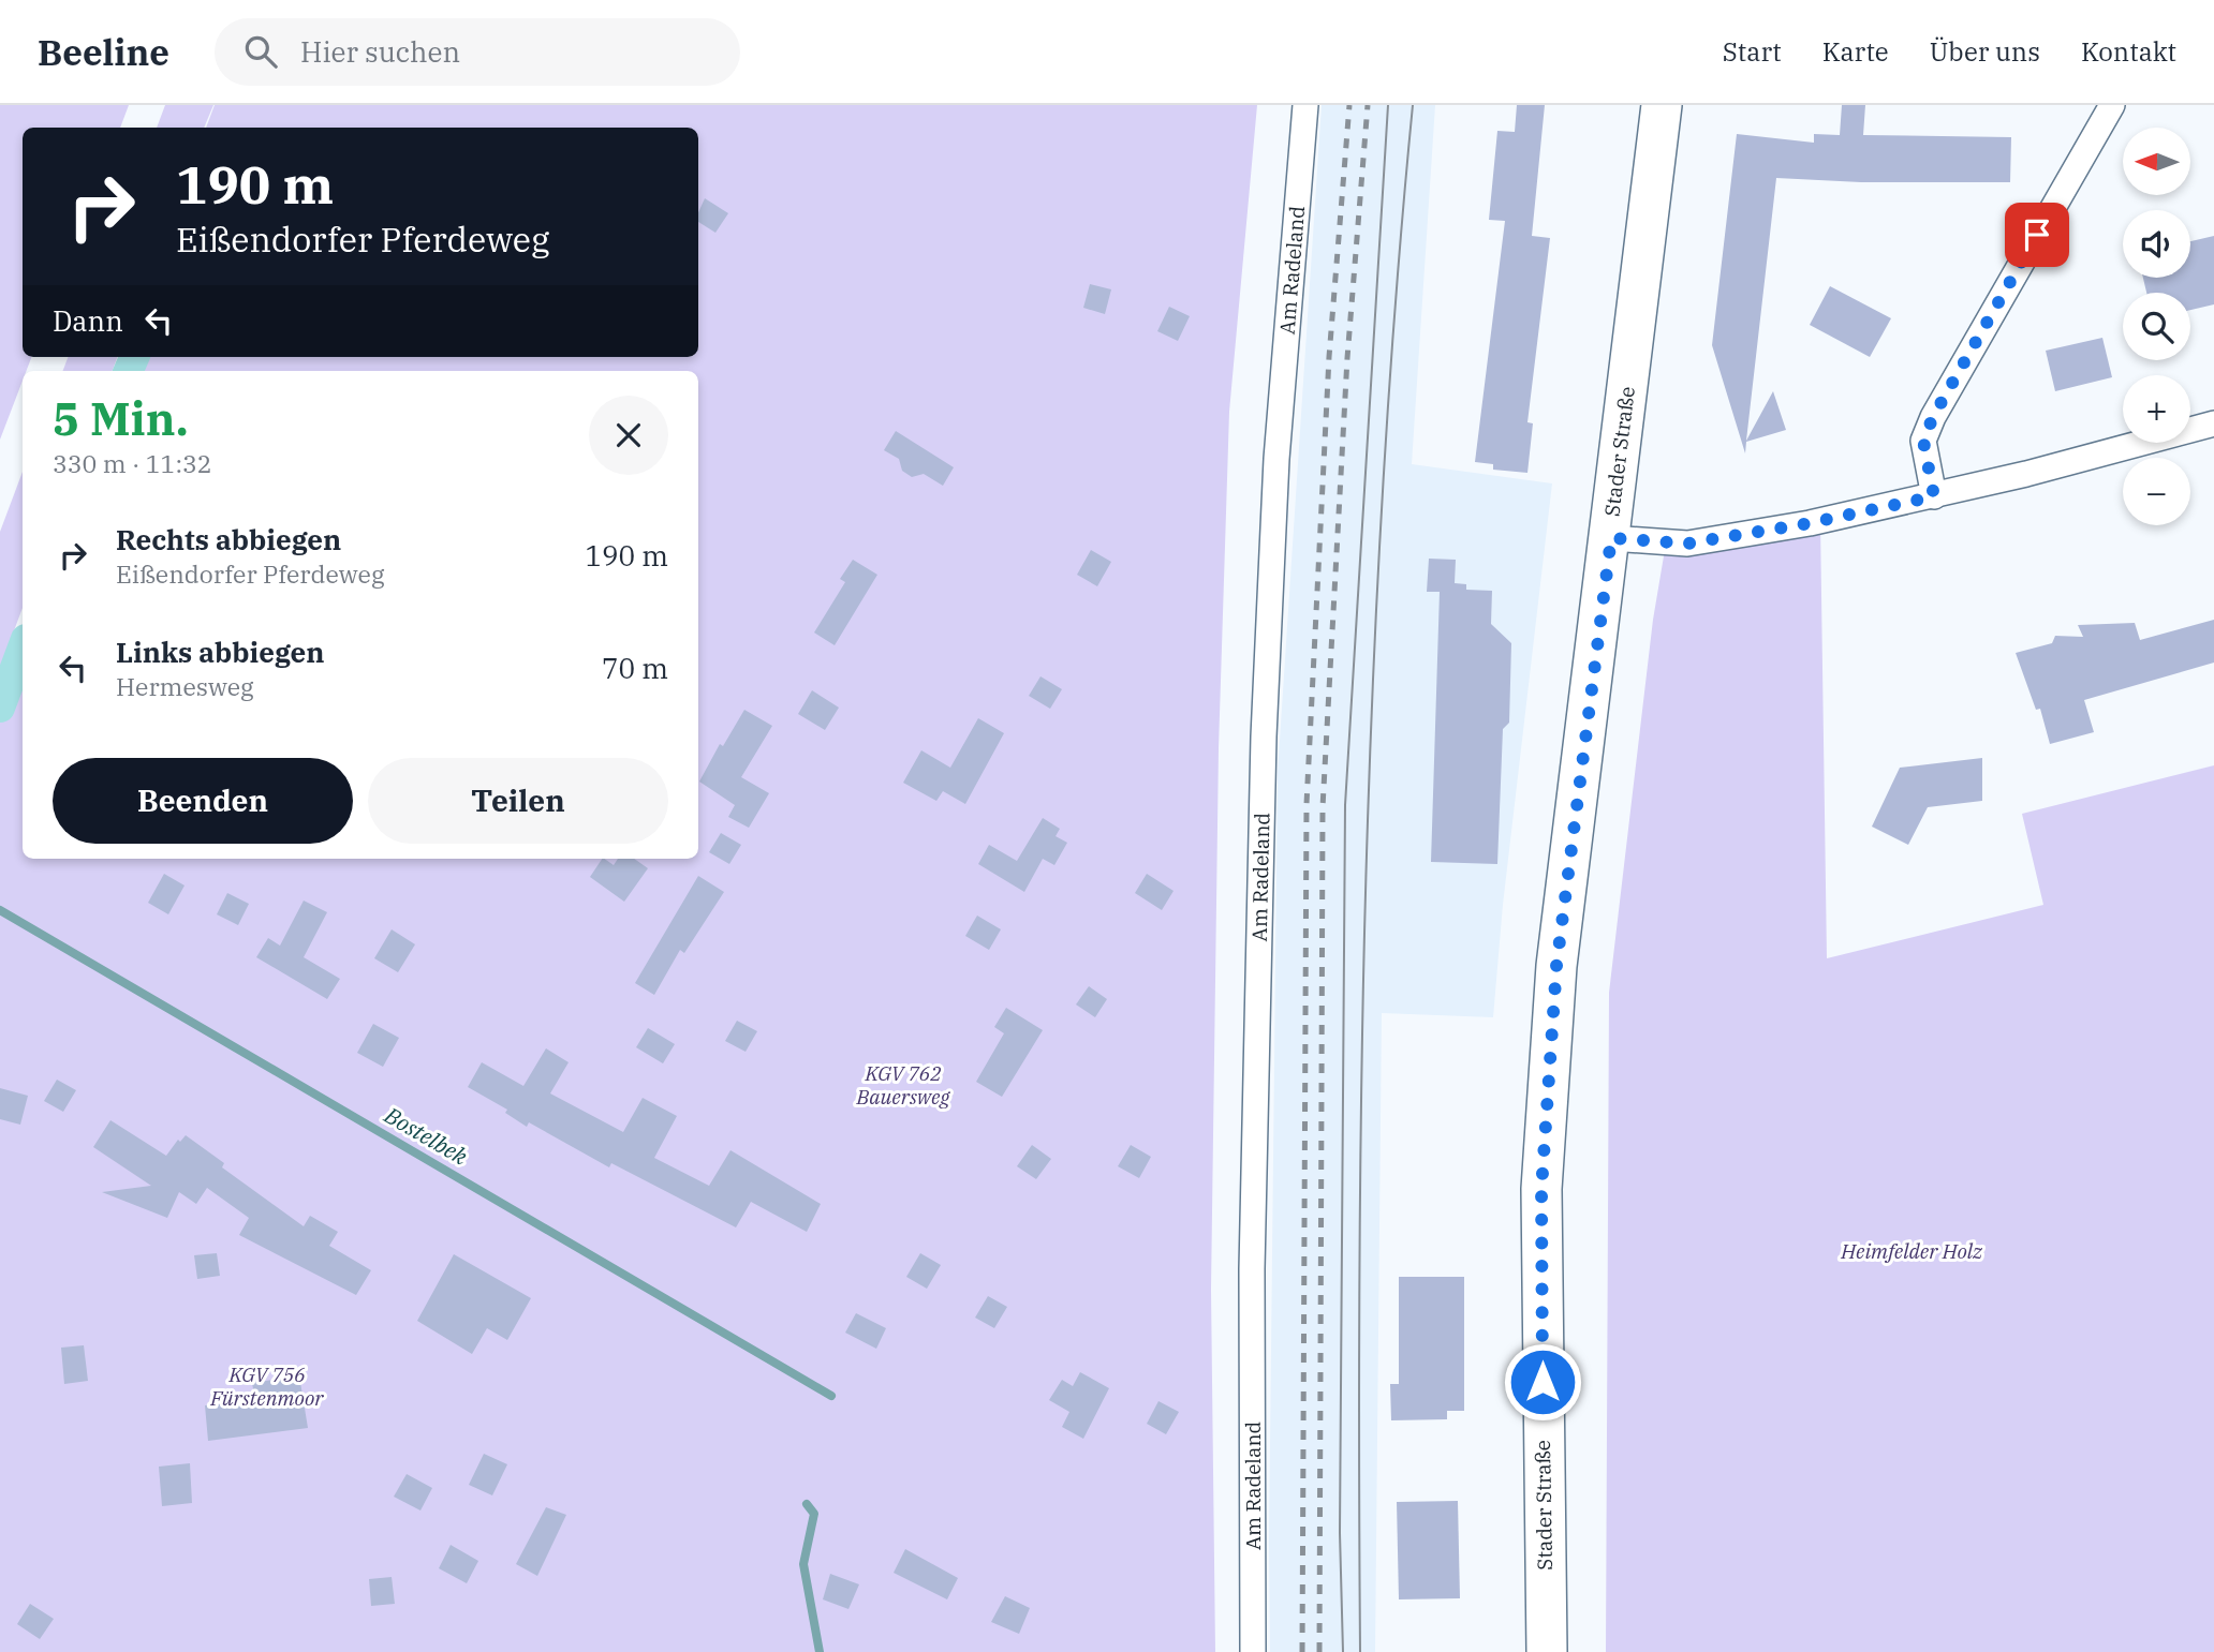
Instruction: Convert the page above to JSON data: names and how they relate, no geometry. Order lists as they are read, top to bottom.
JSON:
{
  "streets": {
    "main road": ["Stader Straße"],
    "street": ["Am Radeland"]
  },
  "water": ["Bostelbek"],
  "parks": ["KGV 762 Bauersweg", "Heimfelder Holz", "KGV 756 Fürstenmoor"],
  "north": "left",
  "page": {
    "header": "Beeline",
    "search": "Hier suchen",
    "nav": [
      "Start",
      "Karte",
      "Über uns",
      "Kontakt"
    ],
    "map_buttons": ["+", "−"],
    "turn": ["190 m", "Eißendorfer Pferdeweg"],
    "then": "Dann",
    "heading": ["5 Min.", "330 m · 11:32"],
    "list": [
      {
        "name": "Rechts abbiegen",
        "note": "Eißendorfer Pferdeweg",
        "value": "190 m"
      },
      {
        "name": "Links abbiegen",
        "note": "Hermesweg",
        "value": "70 m"
      }
    ],
    "buttons": ["Beenden", "Teilen"]
  }
}
